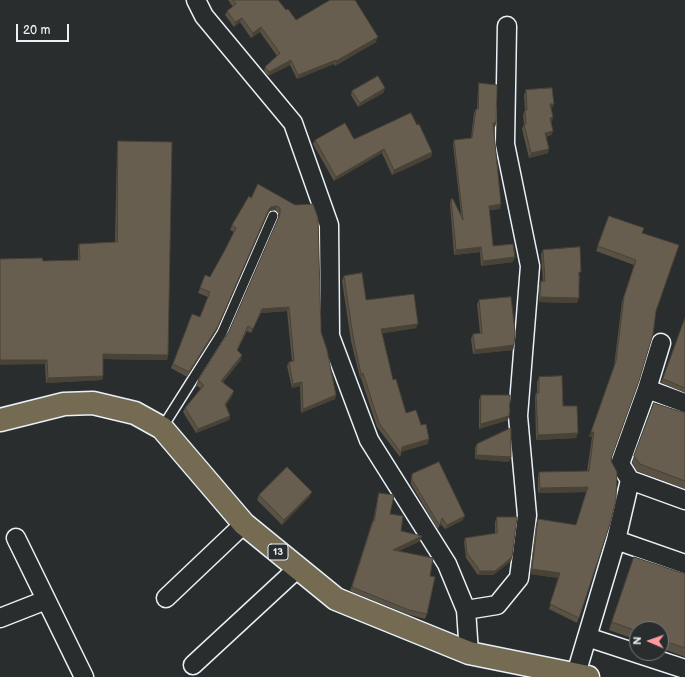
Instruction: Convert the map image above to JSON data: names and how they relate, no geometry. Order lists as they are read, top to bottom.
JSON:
{
  "streets": {
    "main road": ["13"]
  },
  "scale_bar": "20 m",
  "north": "left"
}
